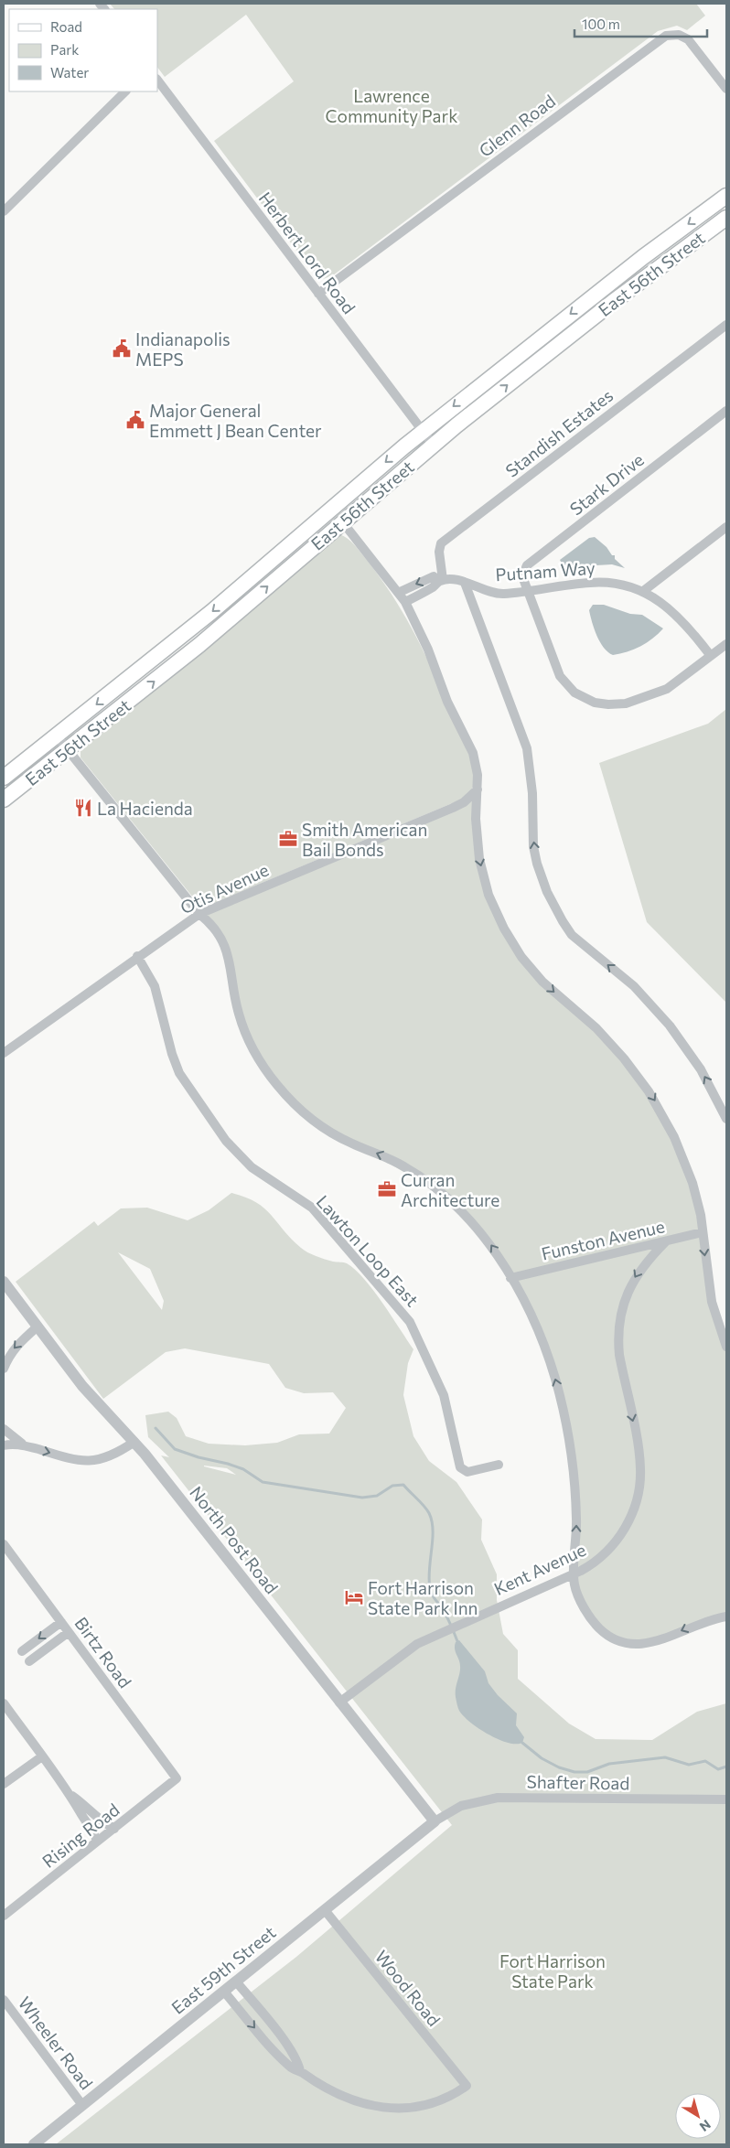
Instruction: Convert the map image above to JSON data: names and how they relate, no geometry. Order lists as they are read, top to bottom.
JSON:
{
  "streets": {
    "main road": ["East 56th Street"],
    "street": [
      "Glenn Road",
      "Herbert Lord Road",
      "Standish Estates",
      "Stark Drive",
      "Putnam Way",
      "Otis Avenue",
      "Funston Avenue",
      "Lawton Loop East",
      "North Post Road",
      "Kent Avenue",
      "Birtz Road",
      "Shafter Road",
      "Rising Road",
      "East 59th Street",
      "Wood Road",
      "Wheeler Road"
    ]
  },
  "crossings": [
    ["Glenn Road", "Herbert Lord Road"],
    ["Herbert Lord Road", "East 56th Street"],
    ["Standish Estates", "Putnam Way"],
    ["Stark Drive", "Putnam Way"],
    ["Otis Avenue", "Lawton Loop East"],
    ["Funston Avenue", "Kent Avenue"],
    ["North Post Road", "Kent Avenue"],
    ["North Post Road", "Shafter Road"],
    ["North Post Road", "East 59th Street"],
    ["Birtz Road", "Rising Road"],
    ["Shafter Road", "East 59th Street"],
    ["East 59th Street", "Wood Road"],
    ["East 59th Street", "Wheeler Road"]
  ],
  "one_way": ["Kent Avenue"],
  "parks": ["Lawrence Community Park", "Fort Harrison State Park"],
  "places": {
    "public building": ["Indianapolis MEPS", "Major General Emmett J Bean Center"],
    "restaurant": ["La Hacienda"],
    "office": ["Smith American Bail Bonds", "Curran Architecture"],
    "hotel": ["Fort Harrison State Park Inn"]
  },
  "legend": ["Road", "Park", "Water"],
  "scale_bar": "100 m",
  "north": "bottom right"
}
